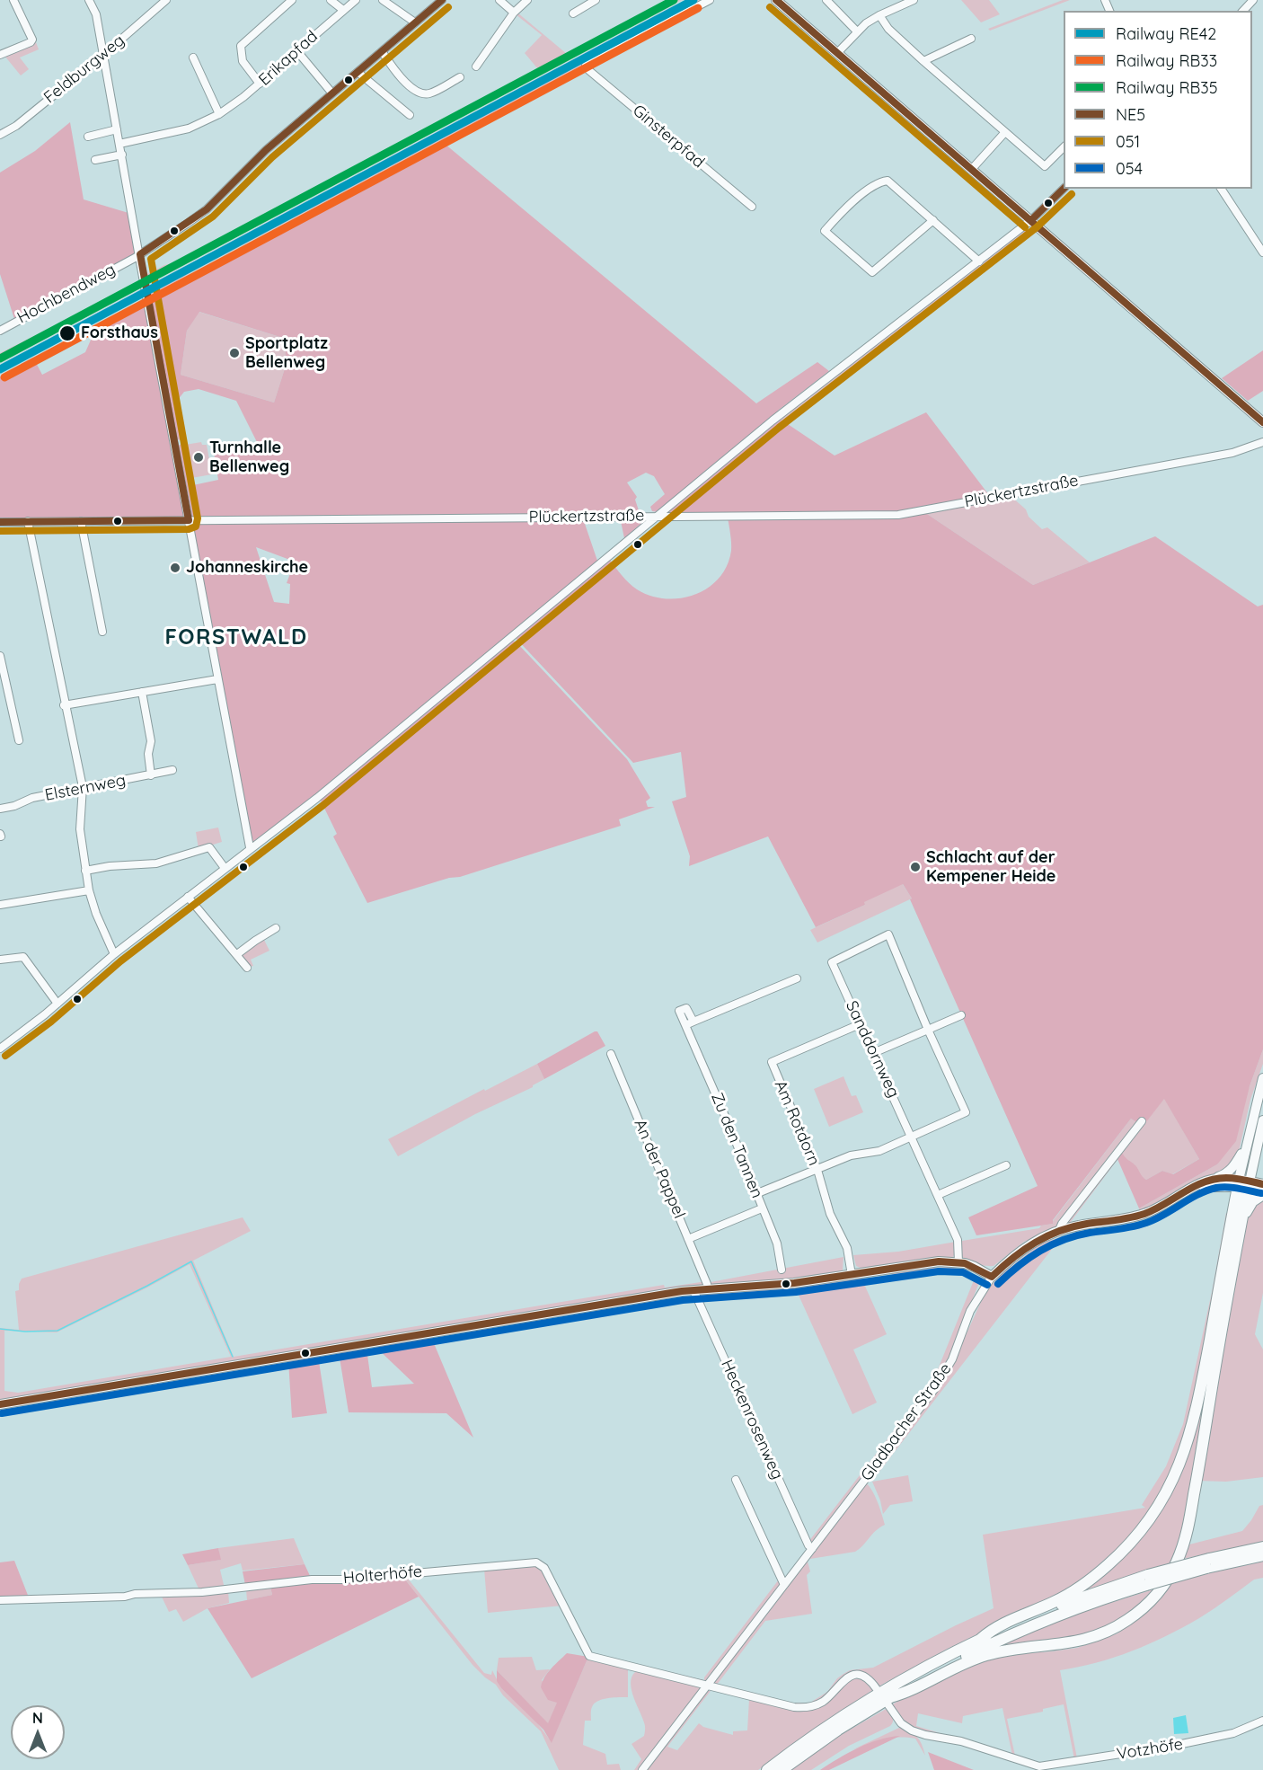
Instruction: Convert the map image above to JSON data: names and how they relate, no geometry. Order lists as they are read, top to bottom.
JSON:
{
  "streets": {
    "main road": ["Gladbacher Straße"],
    "street": [
      "Erikapfad",
      "Feldburgweg",
      "Ginsterpfad",
      "Hochbendweg",
      "Plückertzstraße",
      "Elsternweg",
      "Sanddornweg",
      "Am Rotdorn",
      "Zu den Tannen",
      "An der Pappel",
      "Heckenrosenweg",
      "Holterhöfe",
      "Votzhöfe"
    ]
  },
  "crossings": [
    ["Sanddornweg", "Am Rotdorn"],
    ["Heckenrosenweg", "Gladbacher Straße"],
    ["Gladbacher Straße", "Holterhöfe"]
  ],
  "districts": ["FORSTWALD"],
  "places": [
    "Forsthaus",
    "Sportplatz Bellenweg",
    "Turnhalle Bellenweg",
    "Johanneskirche",
    "Schlacht auf der Kempener Heide"
  ],
  "lines": [
    "rail line RE42",
    "rail line RB35",
    "transit line NE5",
    "transit line 051",
    "rail line RB33",
    "transit line 054"
  ],
  "legend": [
    "Railway RE42",
    "Railway RB33",
    "Railway RB35",
    "NE5",
    "051",
    "054"
  ],
  "north": "top"
}
